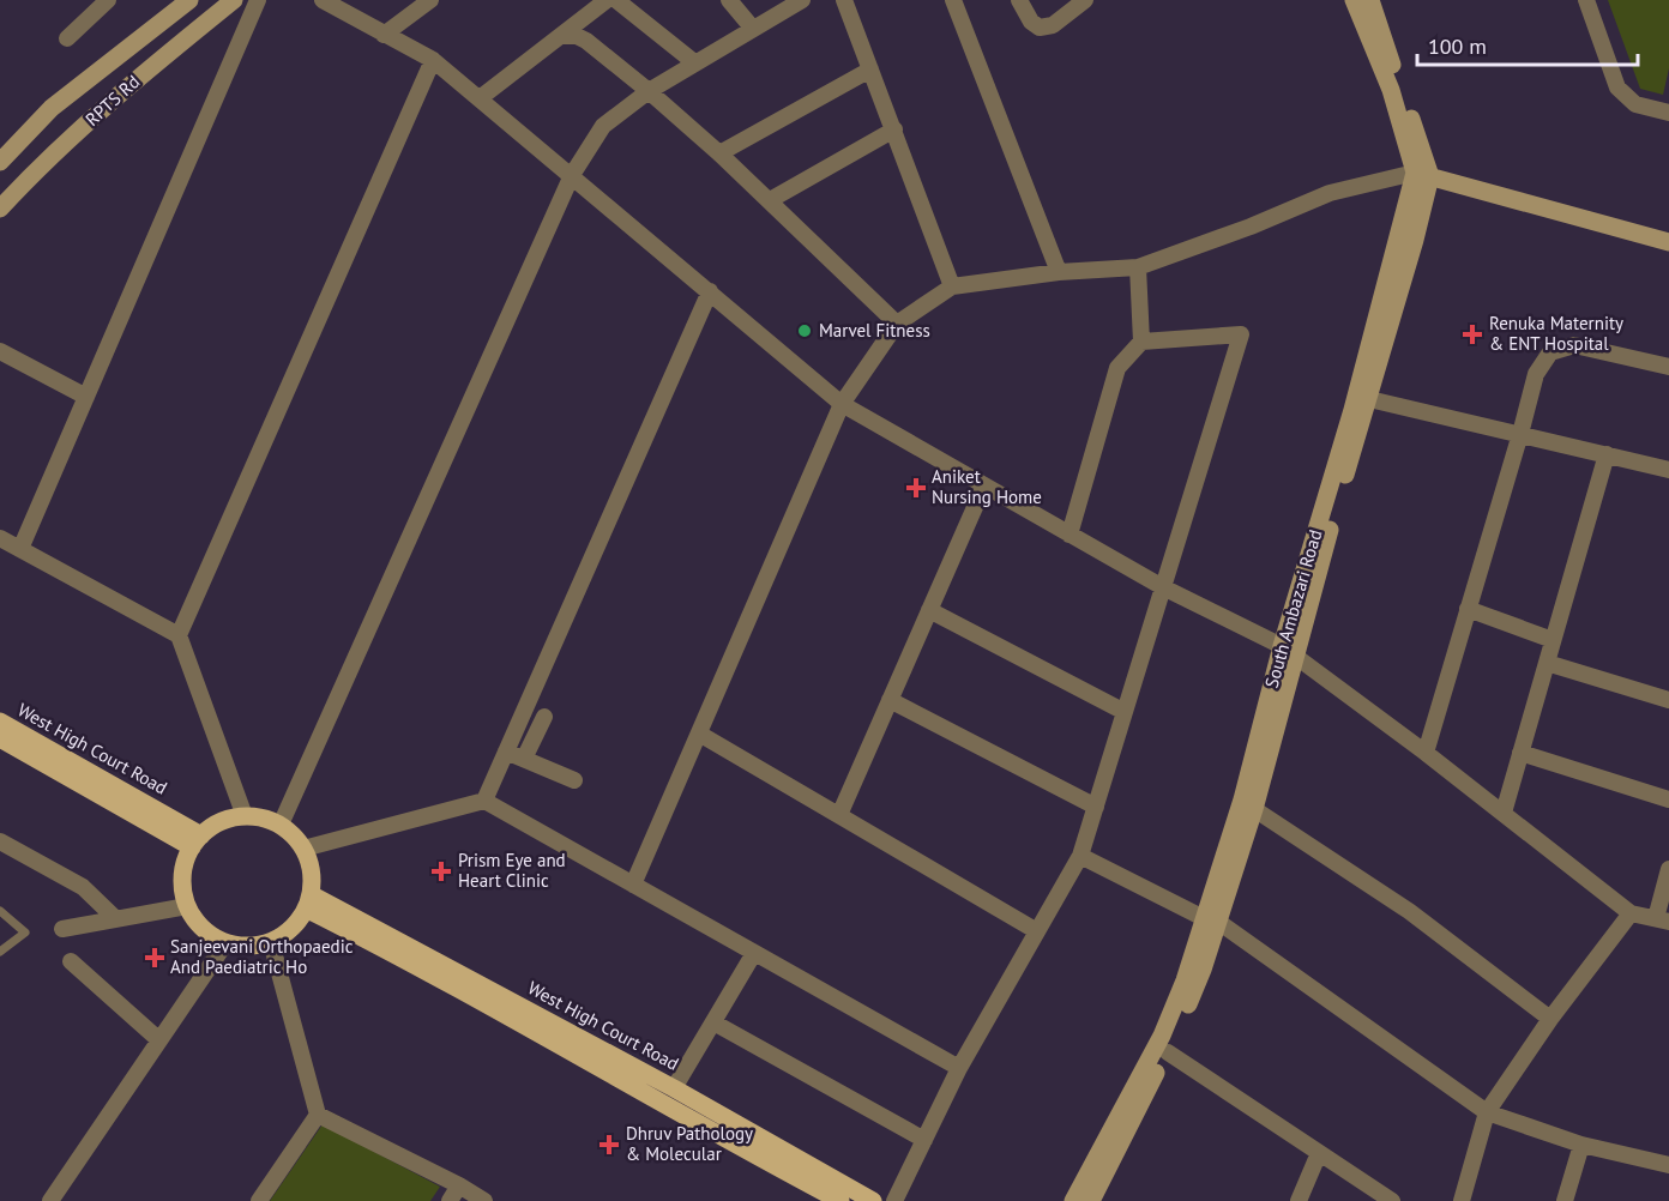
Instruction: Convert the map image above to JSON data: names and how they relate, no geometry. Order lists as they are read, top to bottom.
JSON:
{
  "streets": {
    "main road": ["RPTS Rd", "South Ambazari Road", "West High Court Road"]
  },
  "places": {
    "other": ["Marvel Fitness"],
    "health": [
      "Renuka Maternity & ENT Hospital",
      "Aniket Nursing Home",
      "Prism Eye and Heart Clinic",
      "Sanjeevani Orthopaedic And Paediatric Ho",
      "Dhruv Pathology & Molecular"
    ]
  },
  "scale_bar": "100 m"
}
